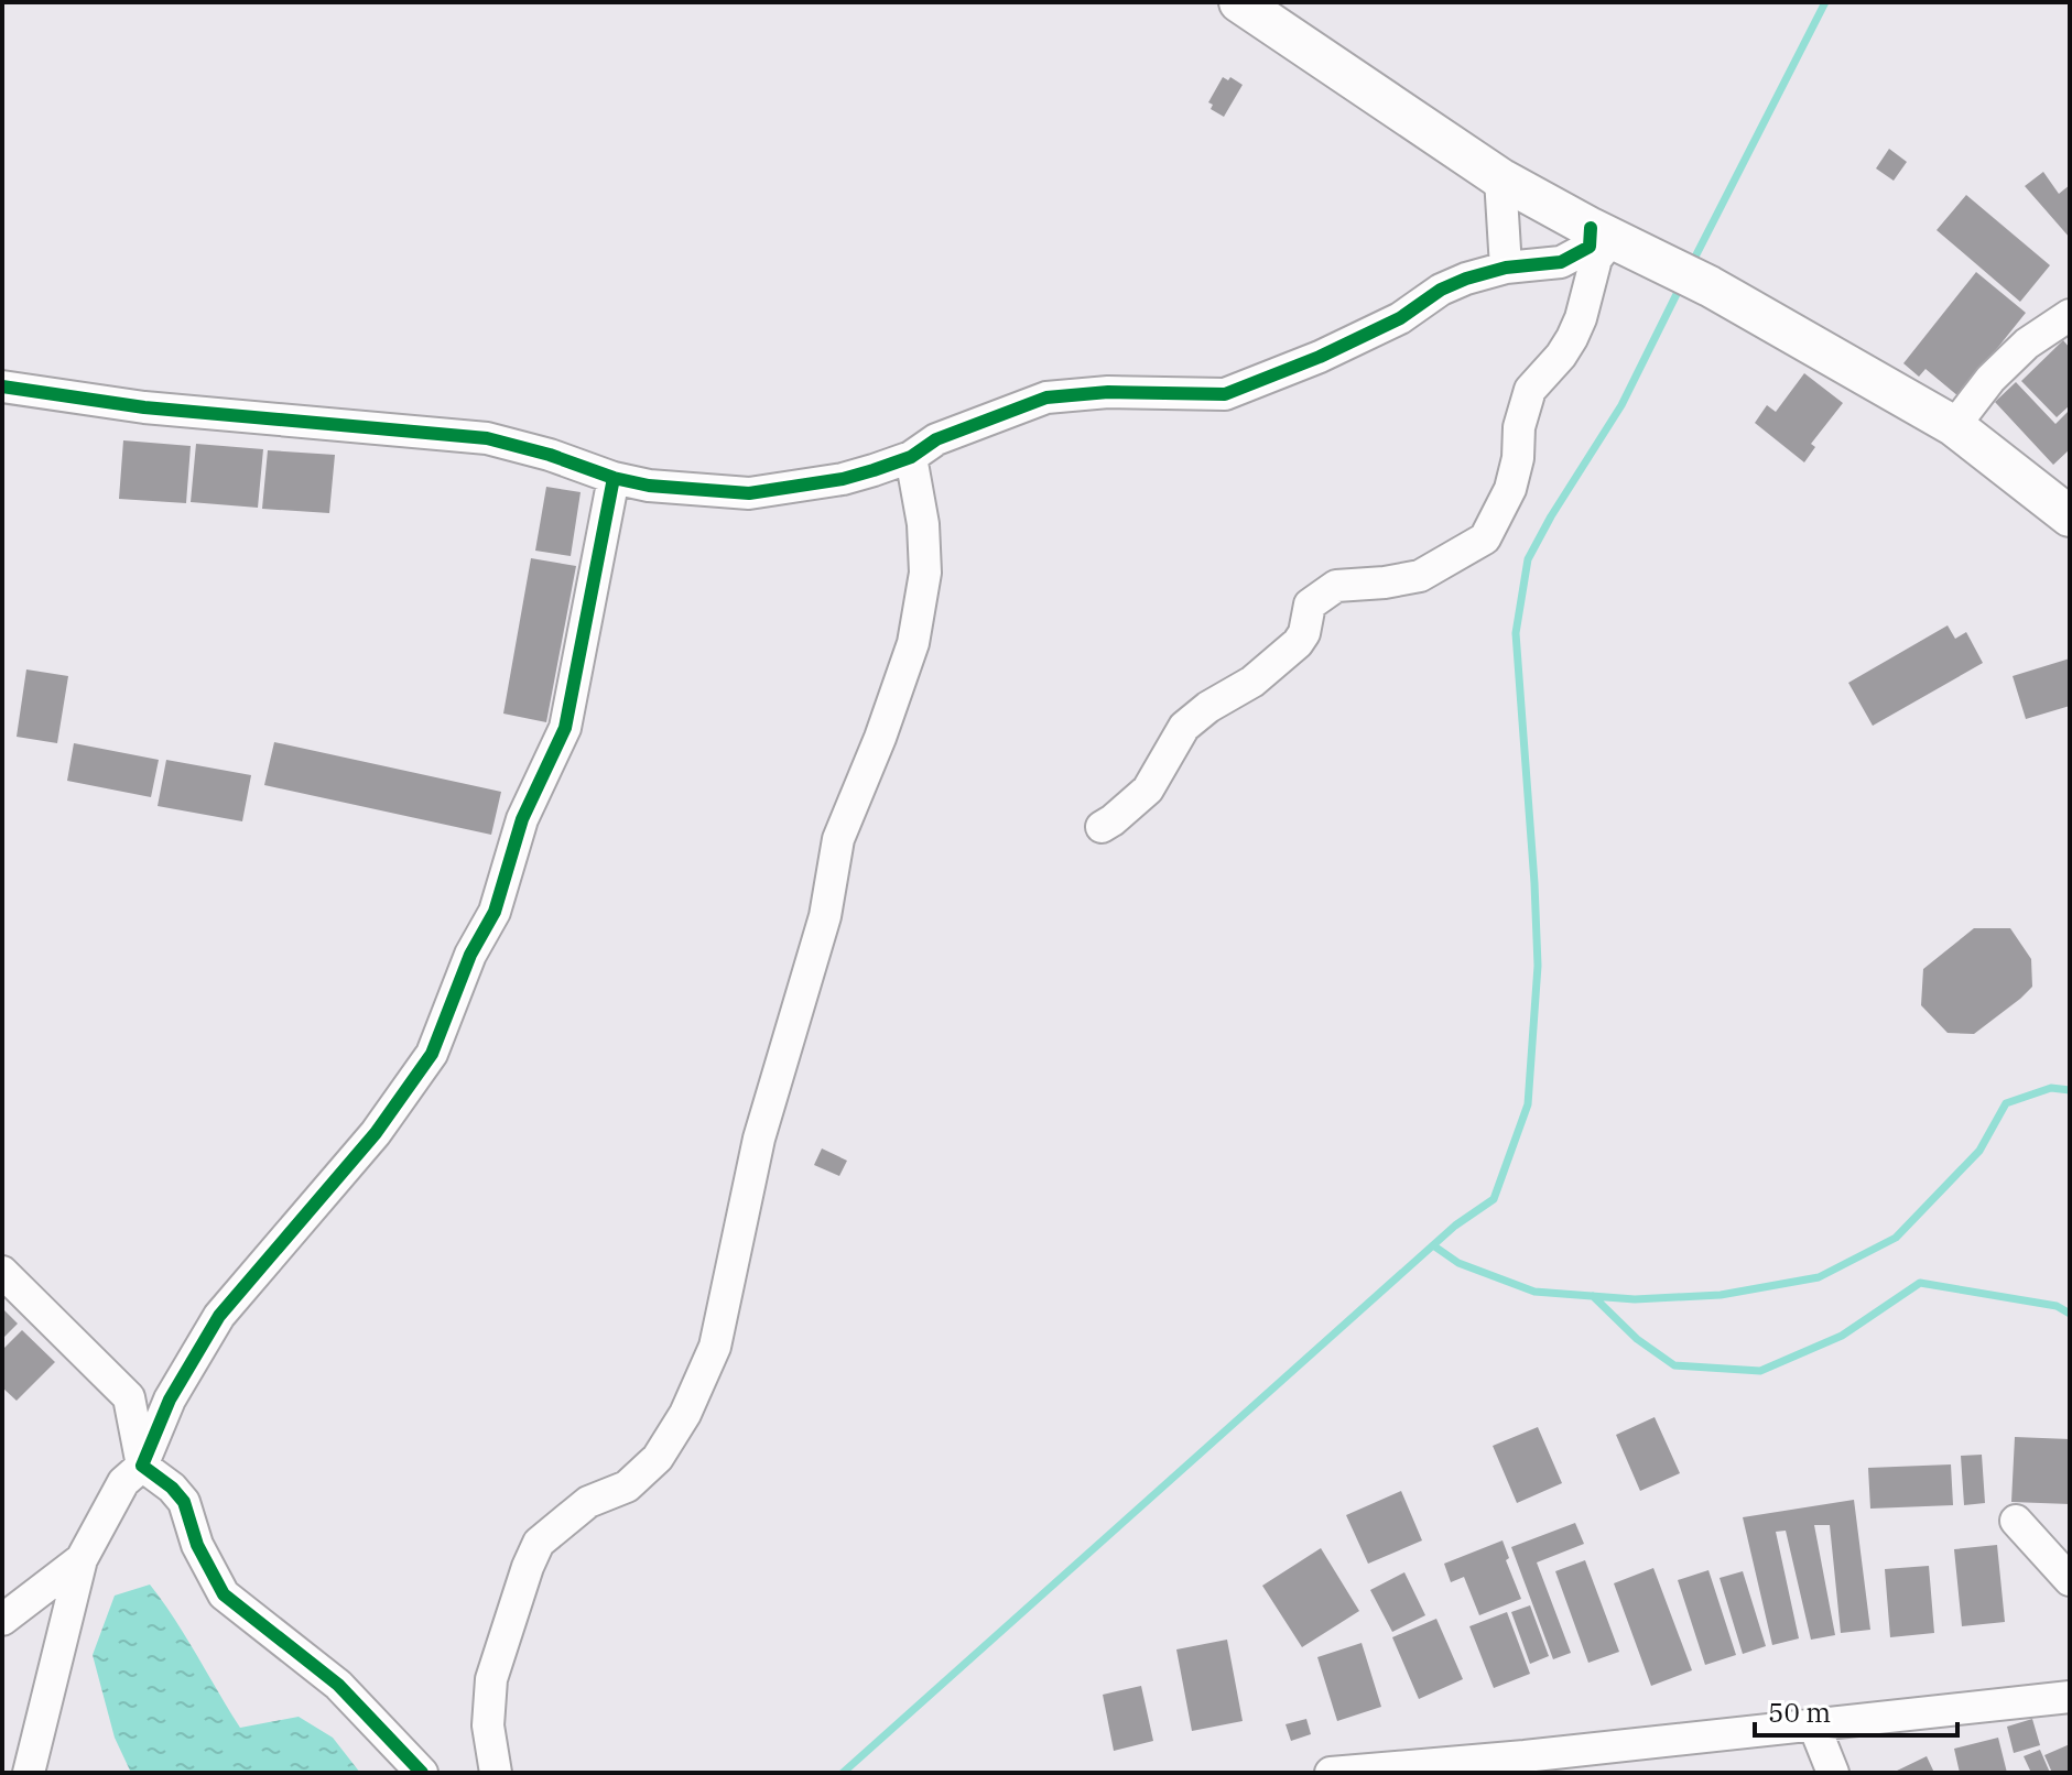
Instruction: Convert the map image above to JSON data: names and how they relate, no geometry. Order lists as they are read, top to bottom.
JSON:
{
  "scale_bar": "50 m"
}
